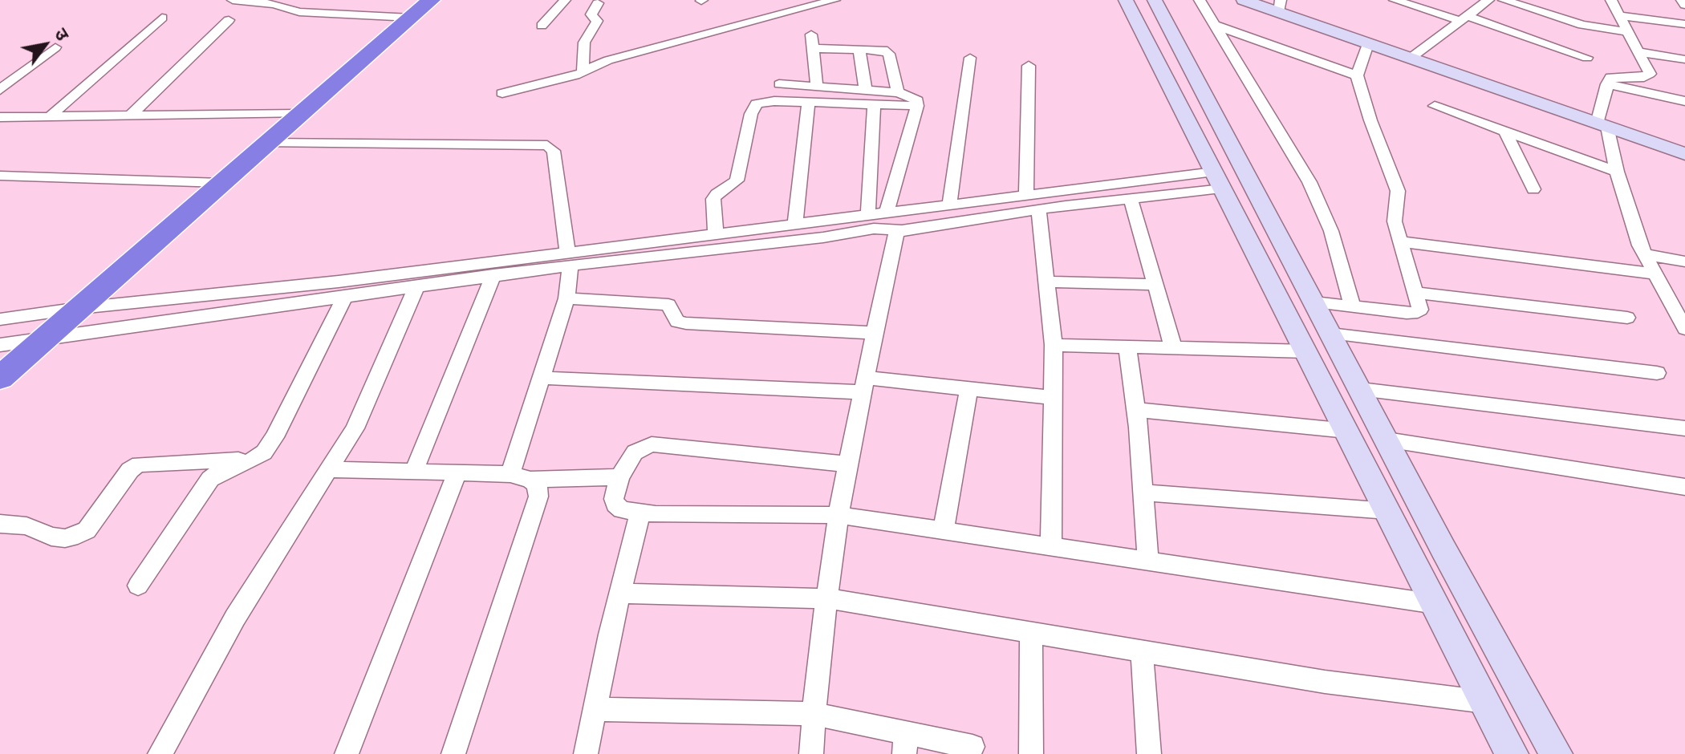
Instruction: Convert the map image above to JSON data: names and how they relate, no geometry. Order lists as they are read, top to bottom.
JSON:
{
  "north": "top right"
}
